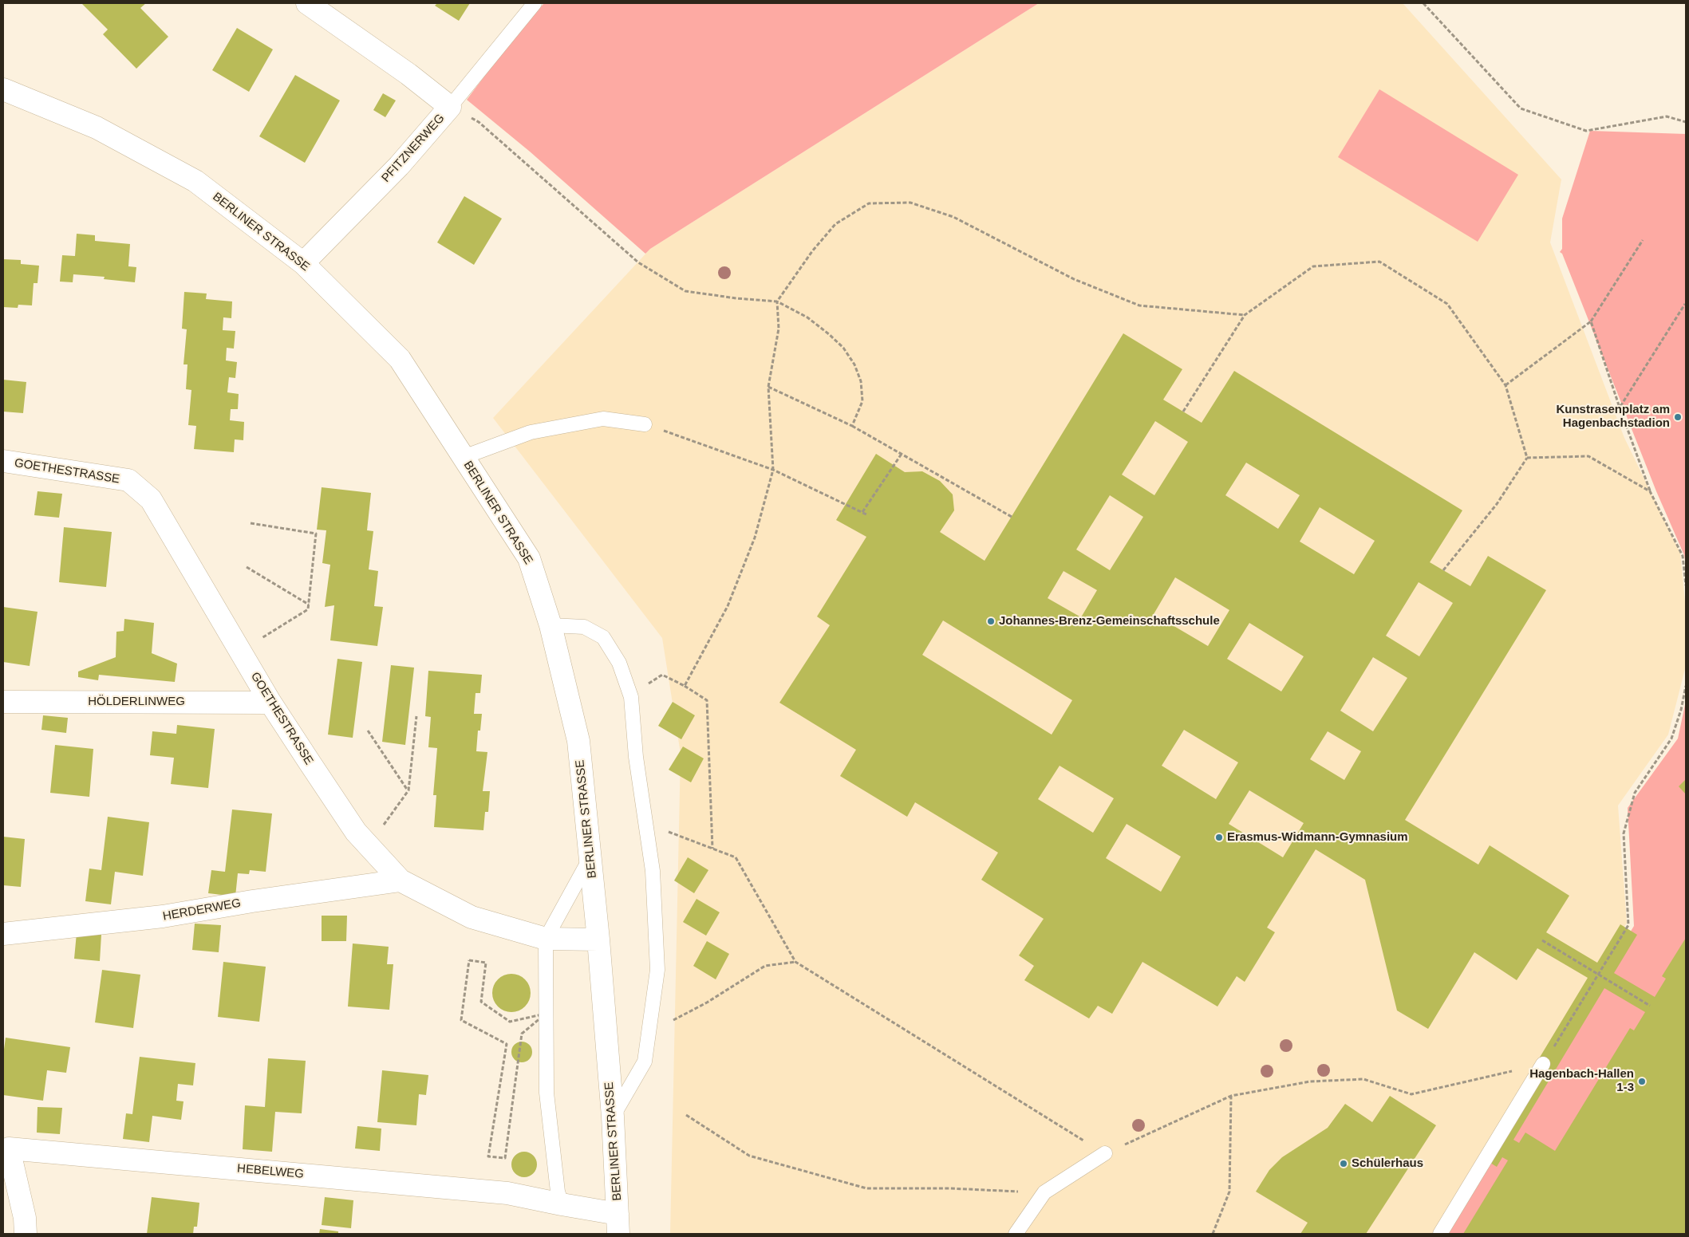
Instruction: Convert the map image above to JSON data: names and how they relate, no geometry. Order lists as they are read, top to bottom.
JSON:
{
  "streets": {
    "street": [
      "PFITZNERWEG",
      "BERLINER STRASSE",
      "GOETHESTRASSE",
      "HÖLDERLINWEG",
      "HERDERWEG",
      "HEBELWEG"
    ]
  },
  "crossings": [
    ["PFITZNERWEG", "BERLINER STRASSE"],
    ["BERLINER STRASSE", "GOETHESTRASSE"],
    ["BERLINER STRASSE", "HEBELWEG"],
    ["GOETHESTRASSE", "HÖLDERLINWEG"],
    ["GOETHESTRASSE", "HERDERWEG"]
  ],
  "places": [
    "Kunstrasenplatz am Hagenbachstadion",
    "Johannes-Brenz-Gemeinschaftsschule",
    "Erasmus-Widmann-Gymnasium",
    "Hagenbach-Hallen 1-3",
    "Schülerhaus"
  ]
}
